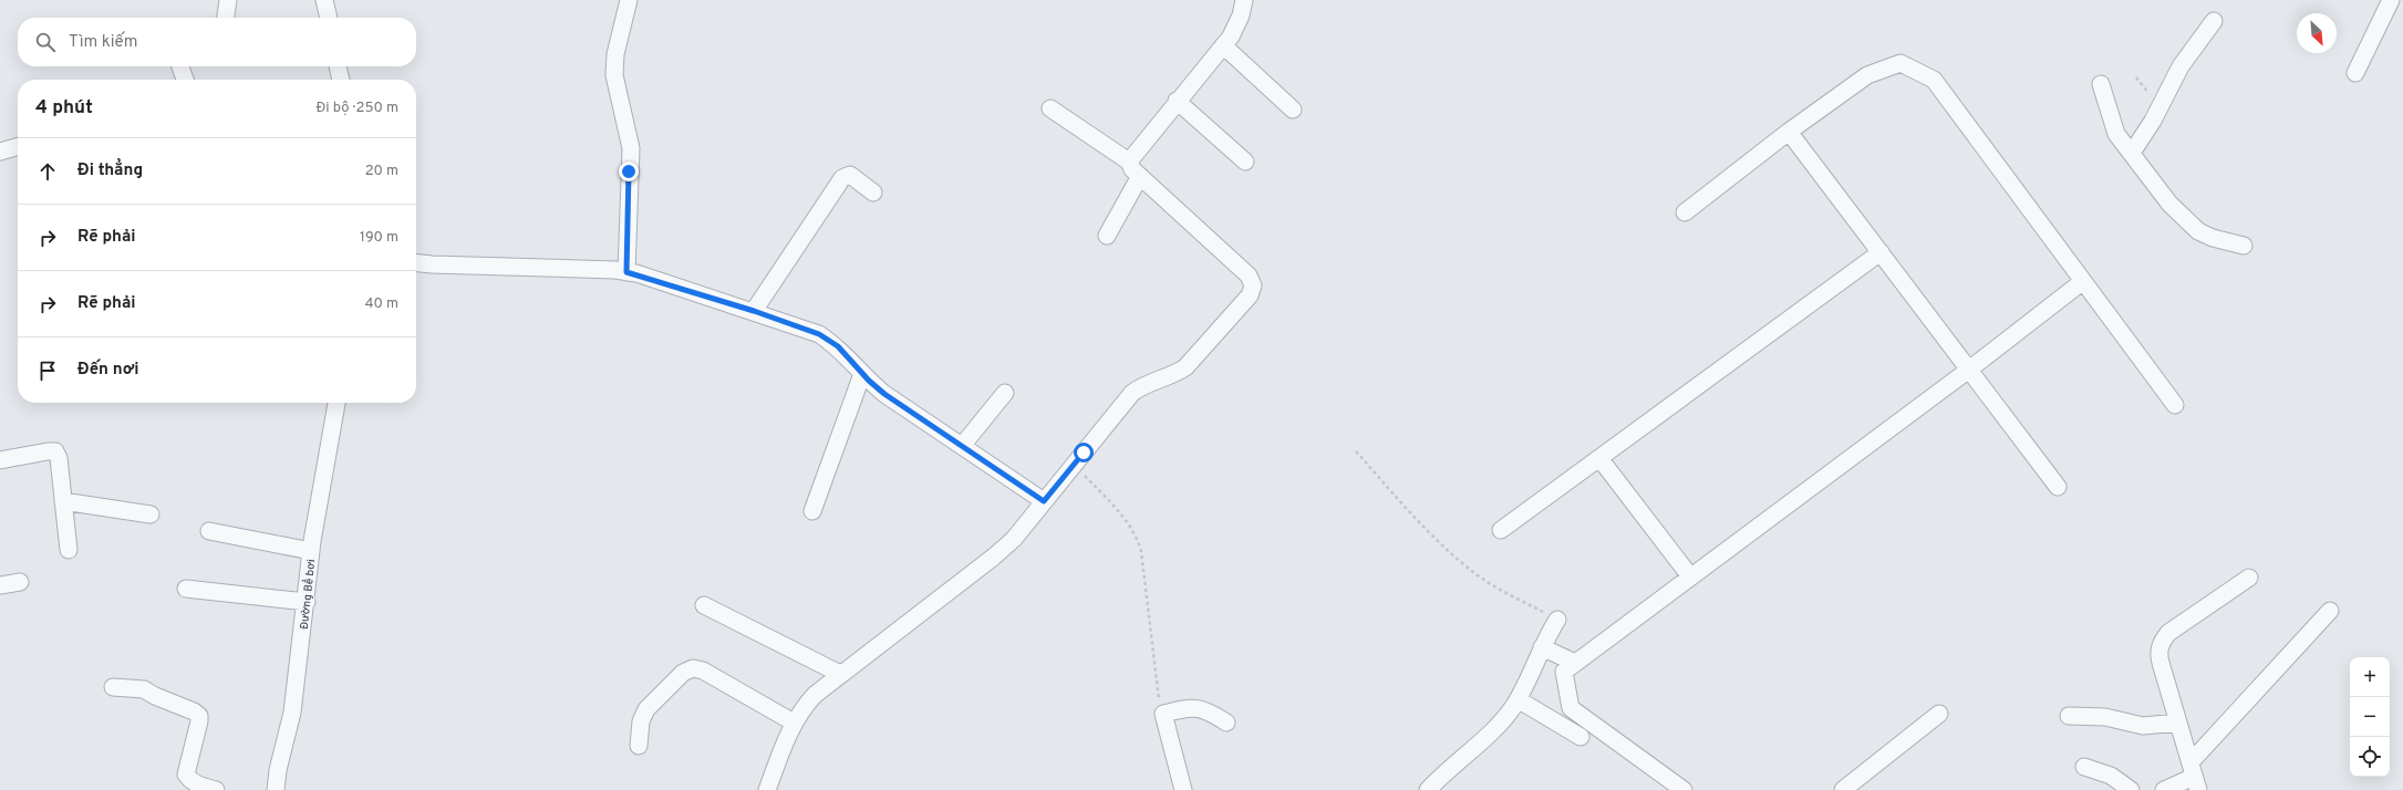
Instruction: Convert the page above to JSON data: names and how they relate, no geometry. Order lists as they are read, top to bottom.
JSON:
{
  "streets": {
    "street": ["Đường Bể bơi"]
  },
  "north": "bottom right",
  "page": {
    "search": "Tìm kiếm",
    "heading": ["4 phút", "Đi bộ · 250 m"],
    "list": [
      ["Đi thẳng", "20 m"],
      ["Rẽ phải", "190 m"],
      ["Rẽ phải", "40 m"],
      "Đến nơi"
    ],
    "map_buttons": ["+", "−"]
  }
}
